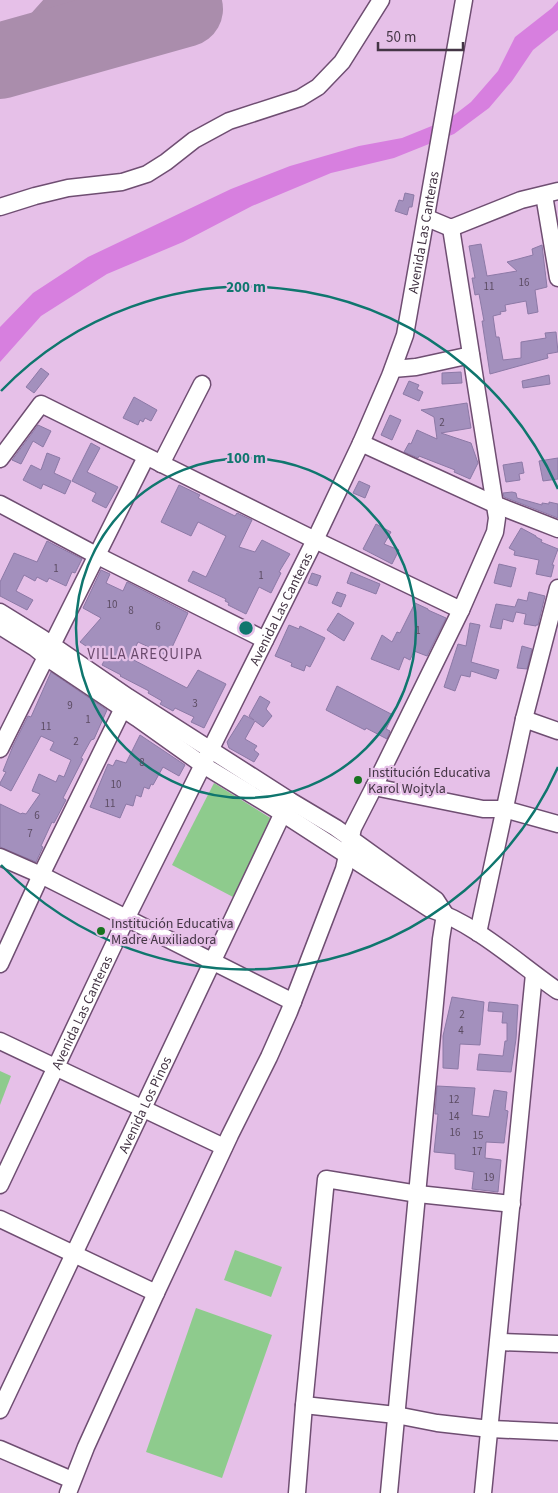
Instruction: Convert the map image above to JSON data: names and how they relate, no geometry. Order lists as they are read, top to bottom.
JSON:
{
  "streets": {
    "street": ["Avenida Las Canteras", "Avenida Los Pinos"]
  },
  "districts": ["VILLA AREQUIPA"],
  "places": ["Institución Educativa Karol Wojtyla", "Institución Educativa Madre Auxiliadora"],
  "house_numbers": [
    "16",
    "11",
    "2",
    "1",
    "1",
    "10",
    "8",
    "6",
    "1",
    "3",
    "9",
    "1",
    "11",
    "2",
    "8",
    "10",
    "11",
    "6",
    "7",
    "2",
    "4",
    "12",
    "14",
    "16",
    "15",
    "17",
    "19"
  ],
  "scale_bar": "50 m",
  "rings": ["200 m", "100 m"]
}
